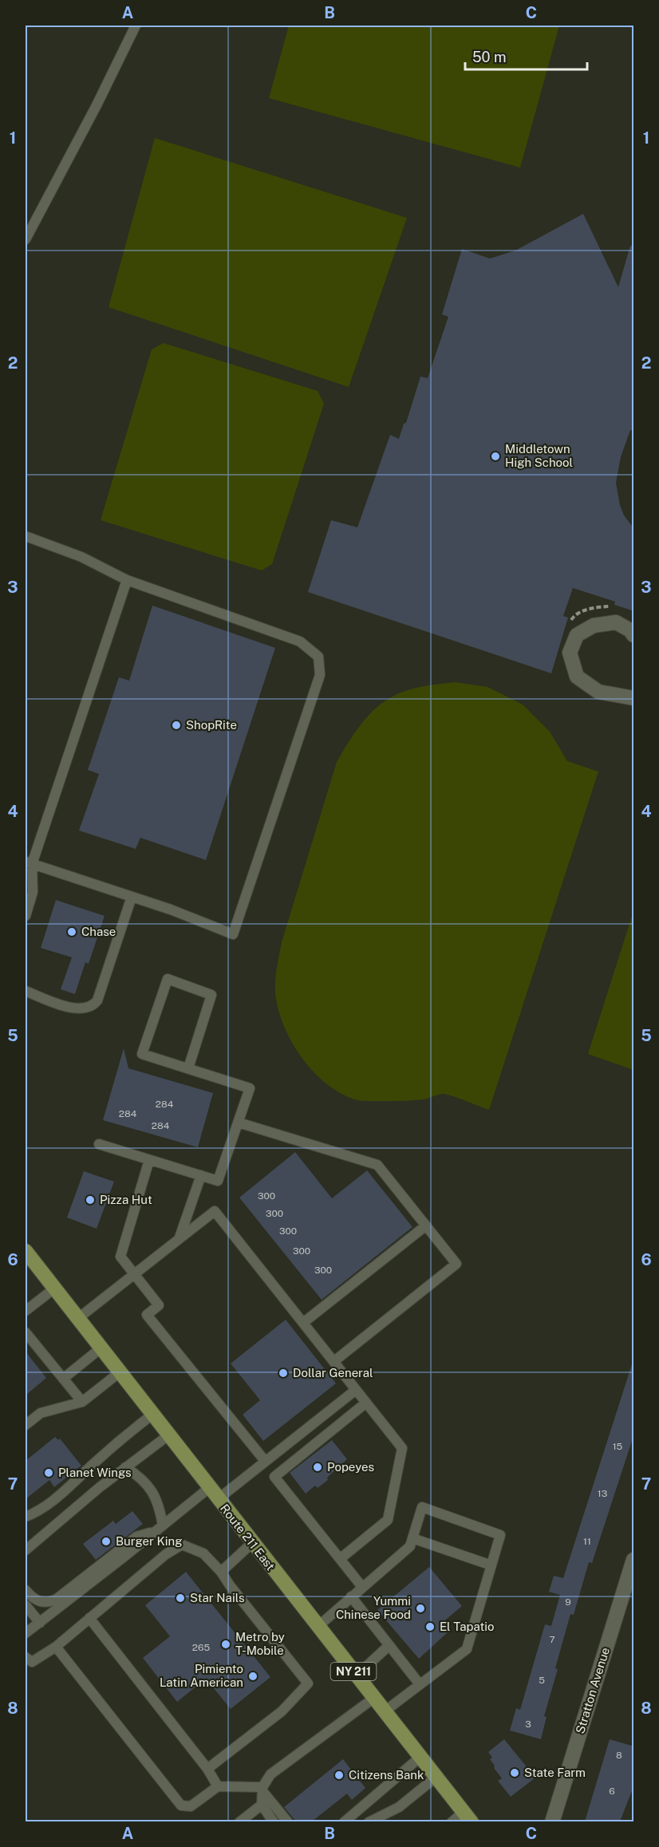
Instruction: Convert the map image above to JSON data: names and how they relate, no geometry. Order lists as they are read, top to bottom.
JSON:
{
  "streets": {
    "main road": ["Route 211 East", "NY 211"],
    "street": ["Stratton Avenue"]
  },
  "places": [
    "Middletown High School",
    "ShopRite",
    "Chase",
    "Pizza Hut",
    "Dollar General",
    "Popeyes",
    "Planet Wings",
    "Burger King",
    "Star Nails",
    "Yummi Chinese Food",
    "El Tapatio",
    "Metro by T-Mobile",
    "Pimiento Latin American",
    "State Farm",
    "Citizens Bank"
  ],
  "house_numbers": [
    "284",
    "284",
    "284",
    "300",
    "300",
    "300",
    "300",
    "300",
    "15",
    "13",
    "11",
    "9",
    "7",
    "265",
    "5",
    "3",
    "8",
    "6"
  ],
  "scale_bar": "50 m",
  "grid": {
    "columns": ["A", "B", "C"],
    "rows": [
      "1",
      "2",
      "3",
      "4",
      "5",
      "6",
      "7",
      "8"
    ]
  }
}
